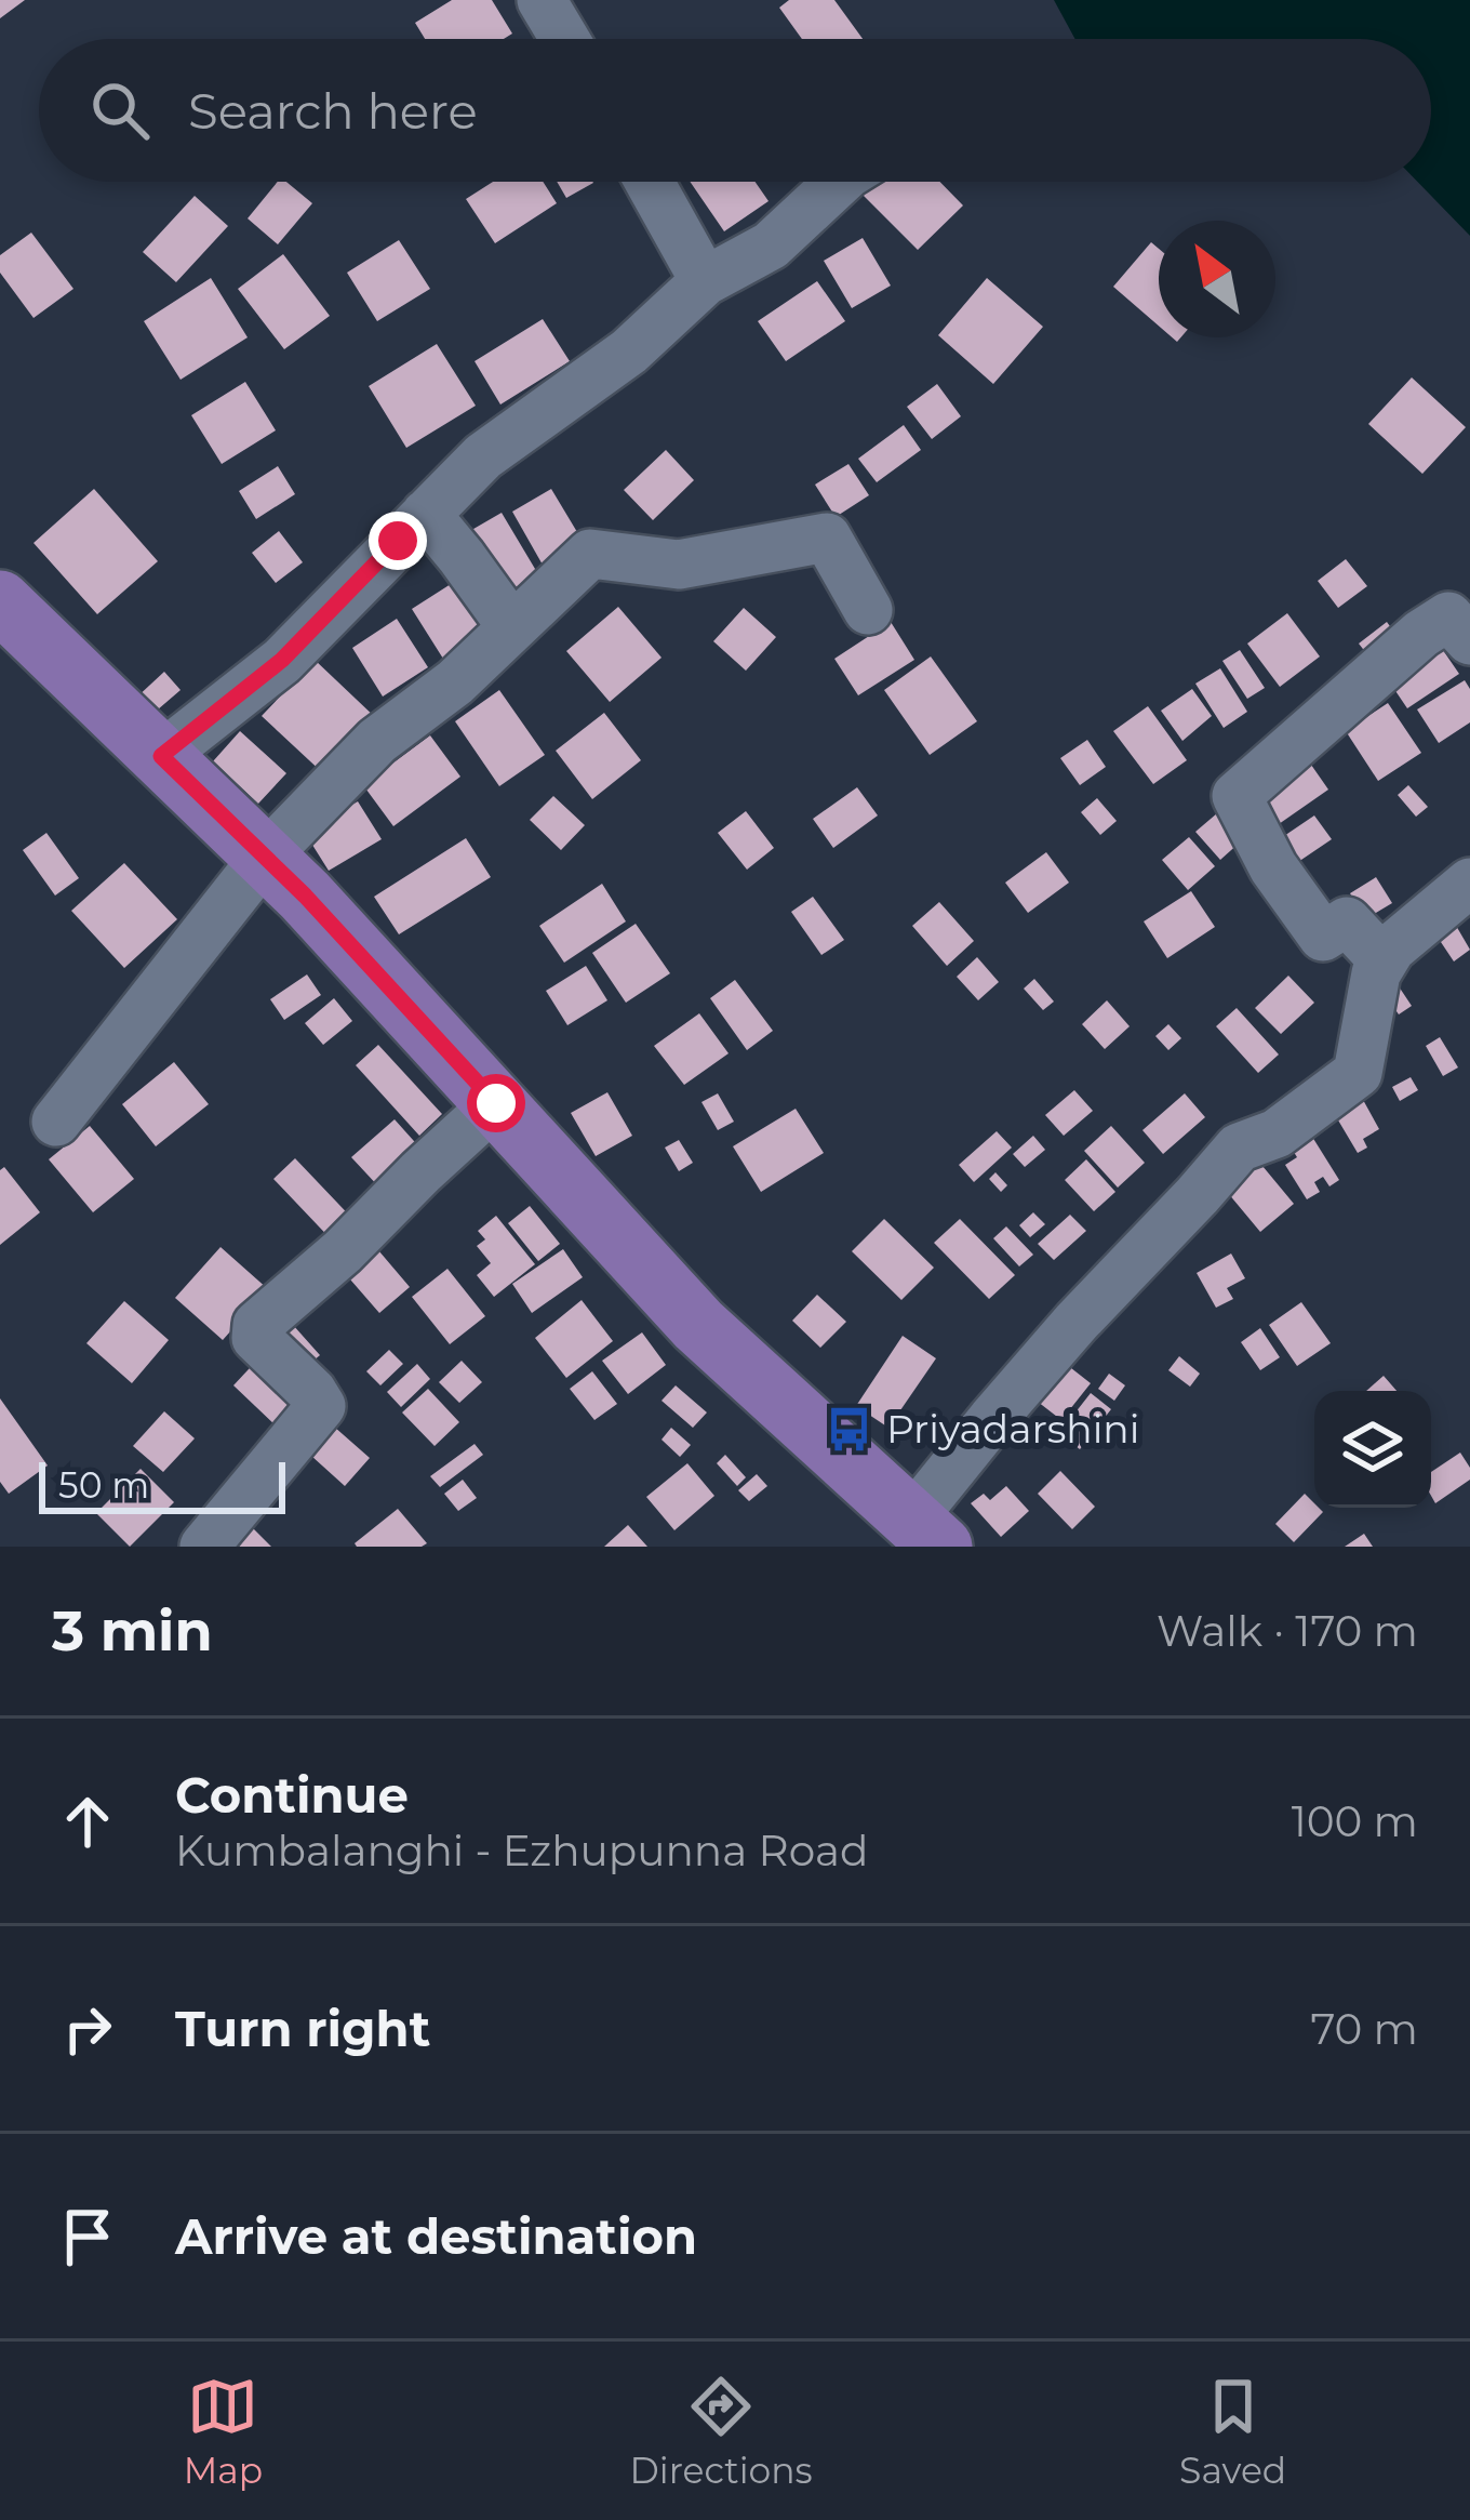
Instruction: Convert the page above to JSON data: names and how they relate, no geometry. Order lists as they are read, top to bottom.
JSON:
{
  "places": {
    "bus stop": ["Priyadarshini"]
  },
  "scale_bar": "50 m",
  "north": "top left",
  "page": {
    "search": "Search here",
    "scale": "50 m",
    "heading": ["3 min", "Walk · 170 m"],
    "list": [
      ["Continue", "Kumbalanghi - Ezhupunna Road", "100 m"],
      ["Turn right", "70 m"],
      "Arrive at destination"
    ],
    "nav": ["Map", "Directions", "Saved"]
  }
}
